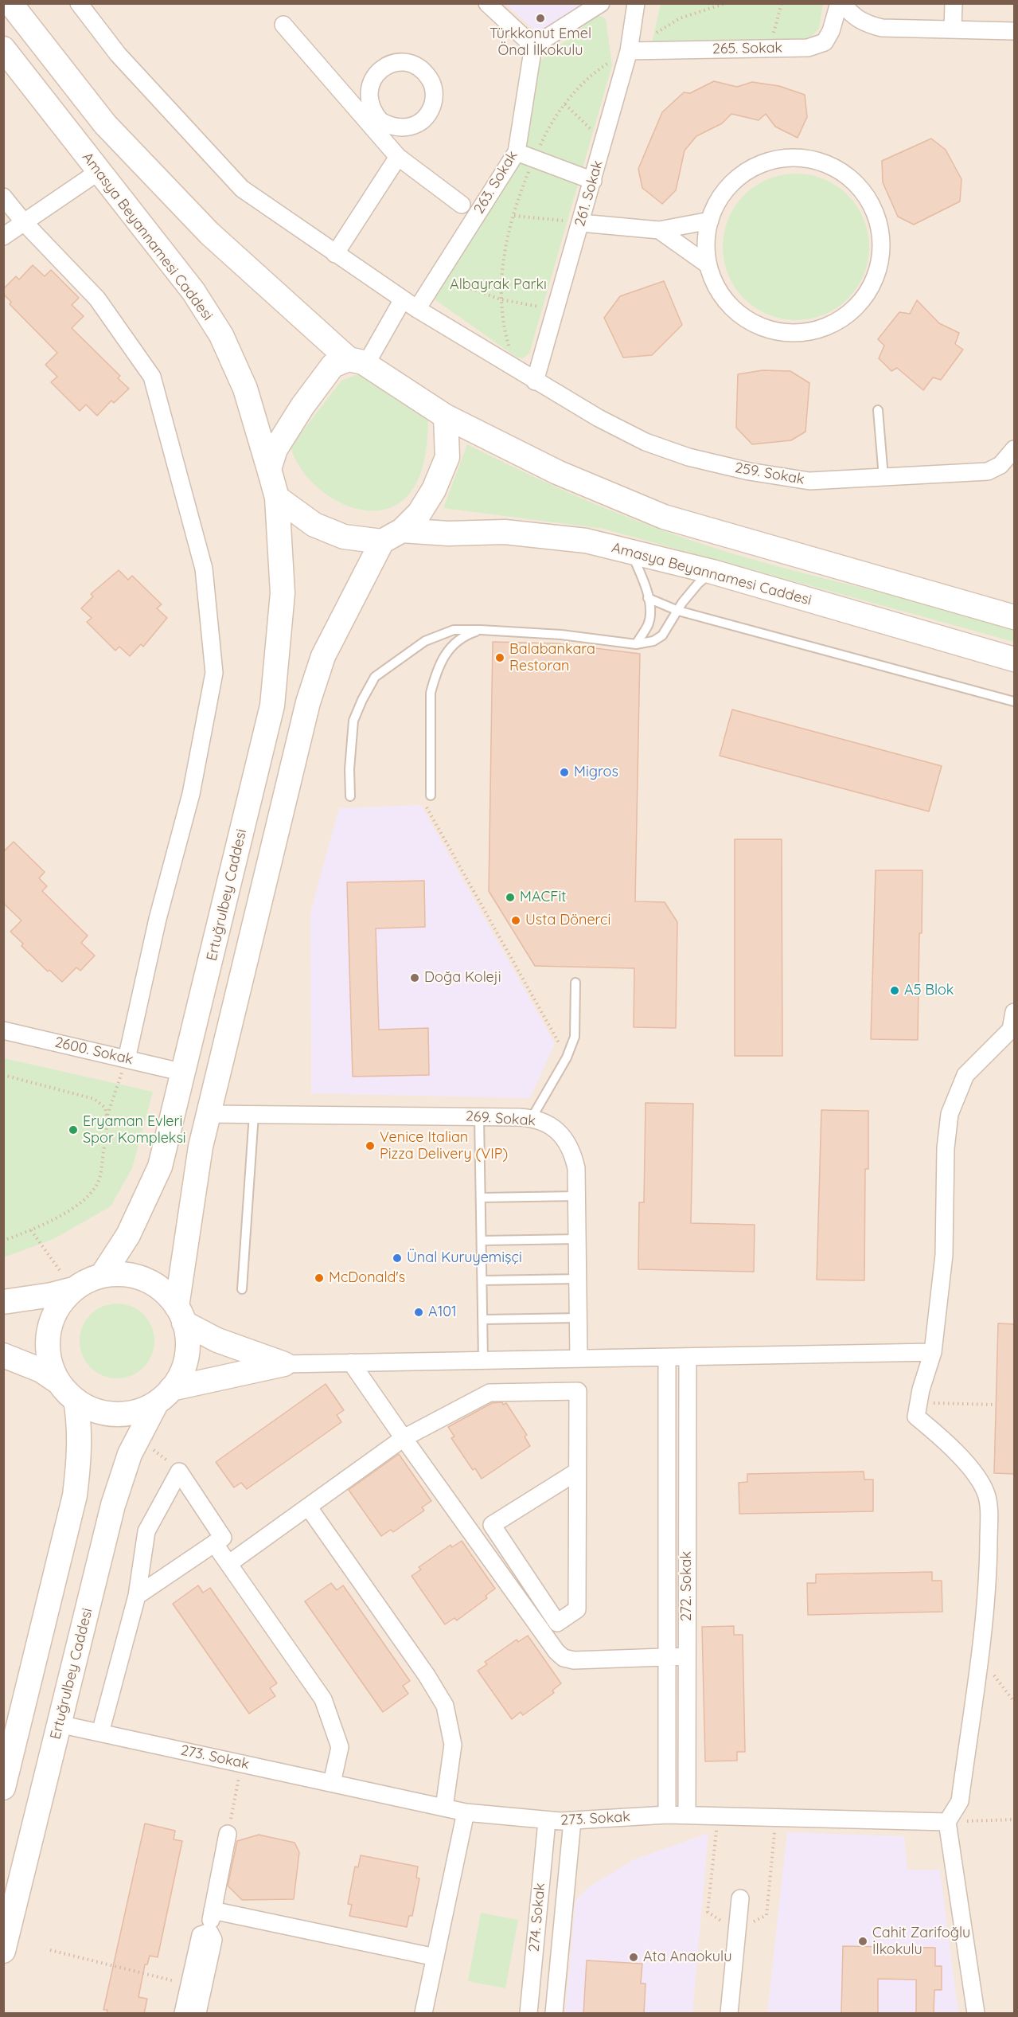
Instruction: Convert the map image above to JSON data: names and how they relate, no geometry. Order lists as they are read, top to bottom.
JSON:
{
  "streets": {
    "main road": ["Amasya Beyannamesi Caddesi", "Ertuğrulbey Caddesi"],
    "street": [
      "265. Sokak",
      "263. Sokak",
      "261. Sokak",
      "259. Sokak",
      "2600. Sokak",
      "269. Sokak",
      "272. Sokak",
      "273. Sokak",
      "274. Sokak"
    ]
  },
  "crossings": [
    ["265. Sokak", "261. Sokak"],
    ["263. Sokak", "259. Sokak"],
    ["261. Sokak", "259. Sokak"],
    ["Amasya Beyannamesi Caddesi", "Ertuğrulbey Caddesi"],
    ["Ertuğrulbey Caddesi", "2600. Sokak"],
    ["Ertuğrulbey Caddesi", "273. Sokak"],
    ["272. Sokak", "273. Sokak"],
    ["273. Sokak", "274. Sokak"]
  ],
  "parks": ["Albayrak Parkı"],
  "places": [
    "Türkkonut Emel Önal İlkokulu",
    "Balabankara Restoran",
    "Migros",
    "MACFit",
    "Usta Dönerci",
    "Doğa Koleji",
    "A5 Blok",
    "Eryaman Evleri Spor Kompleksi",
    "Venice Italian Pizza Delivery (VIP)",
    "Ünal Kuruyemişçi",
    "McDonald's",
    "A101",
    "Cahit Zarifoğlu İlkokulu",
    "Ata Anaokulu"
  ]
}
